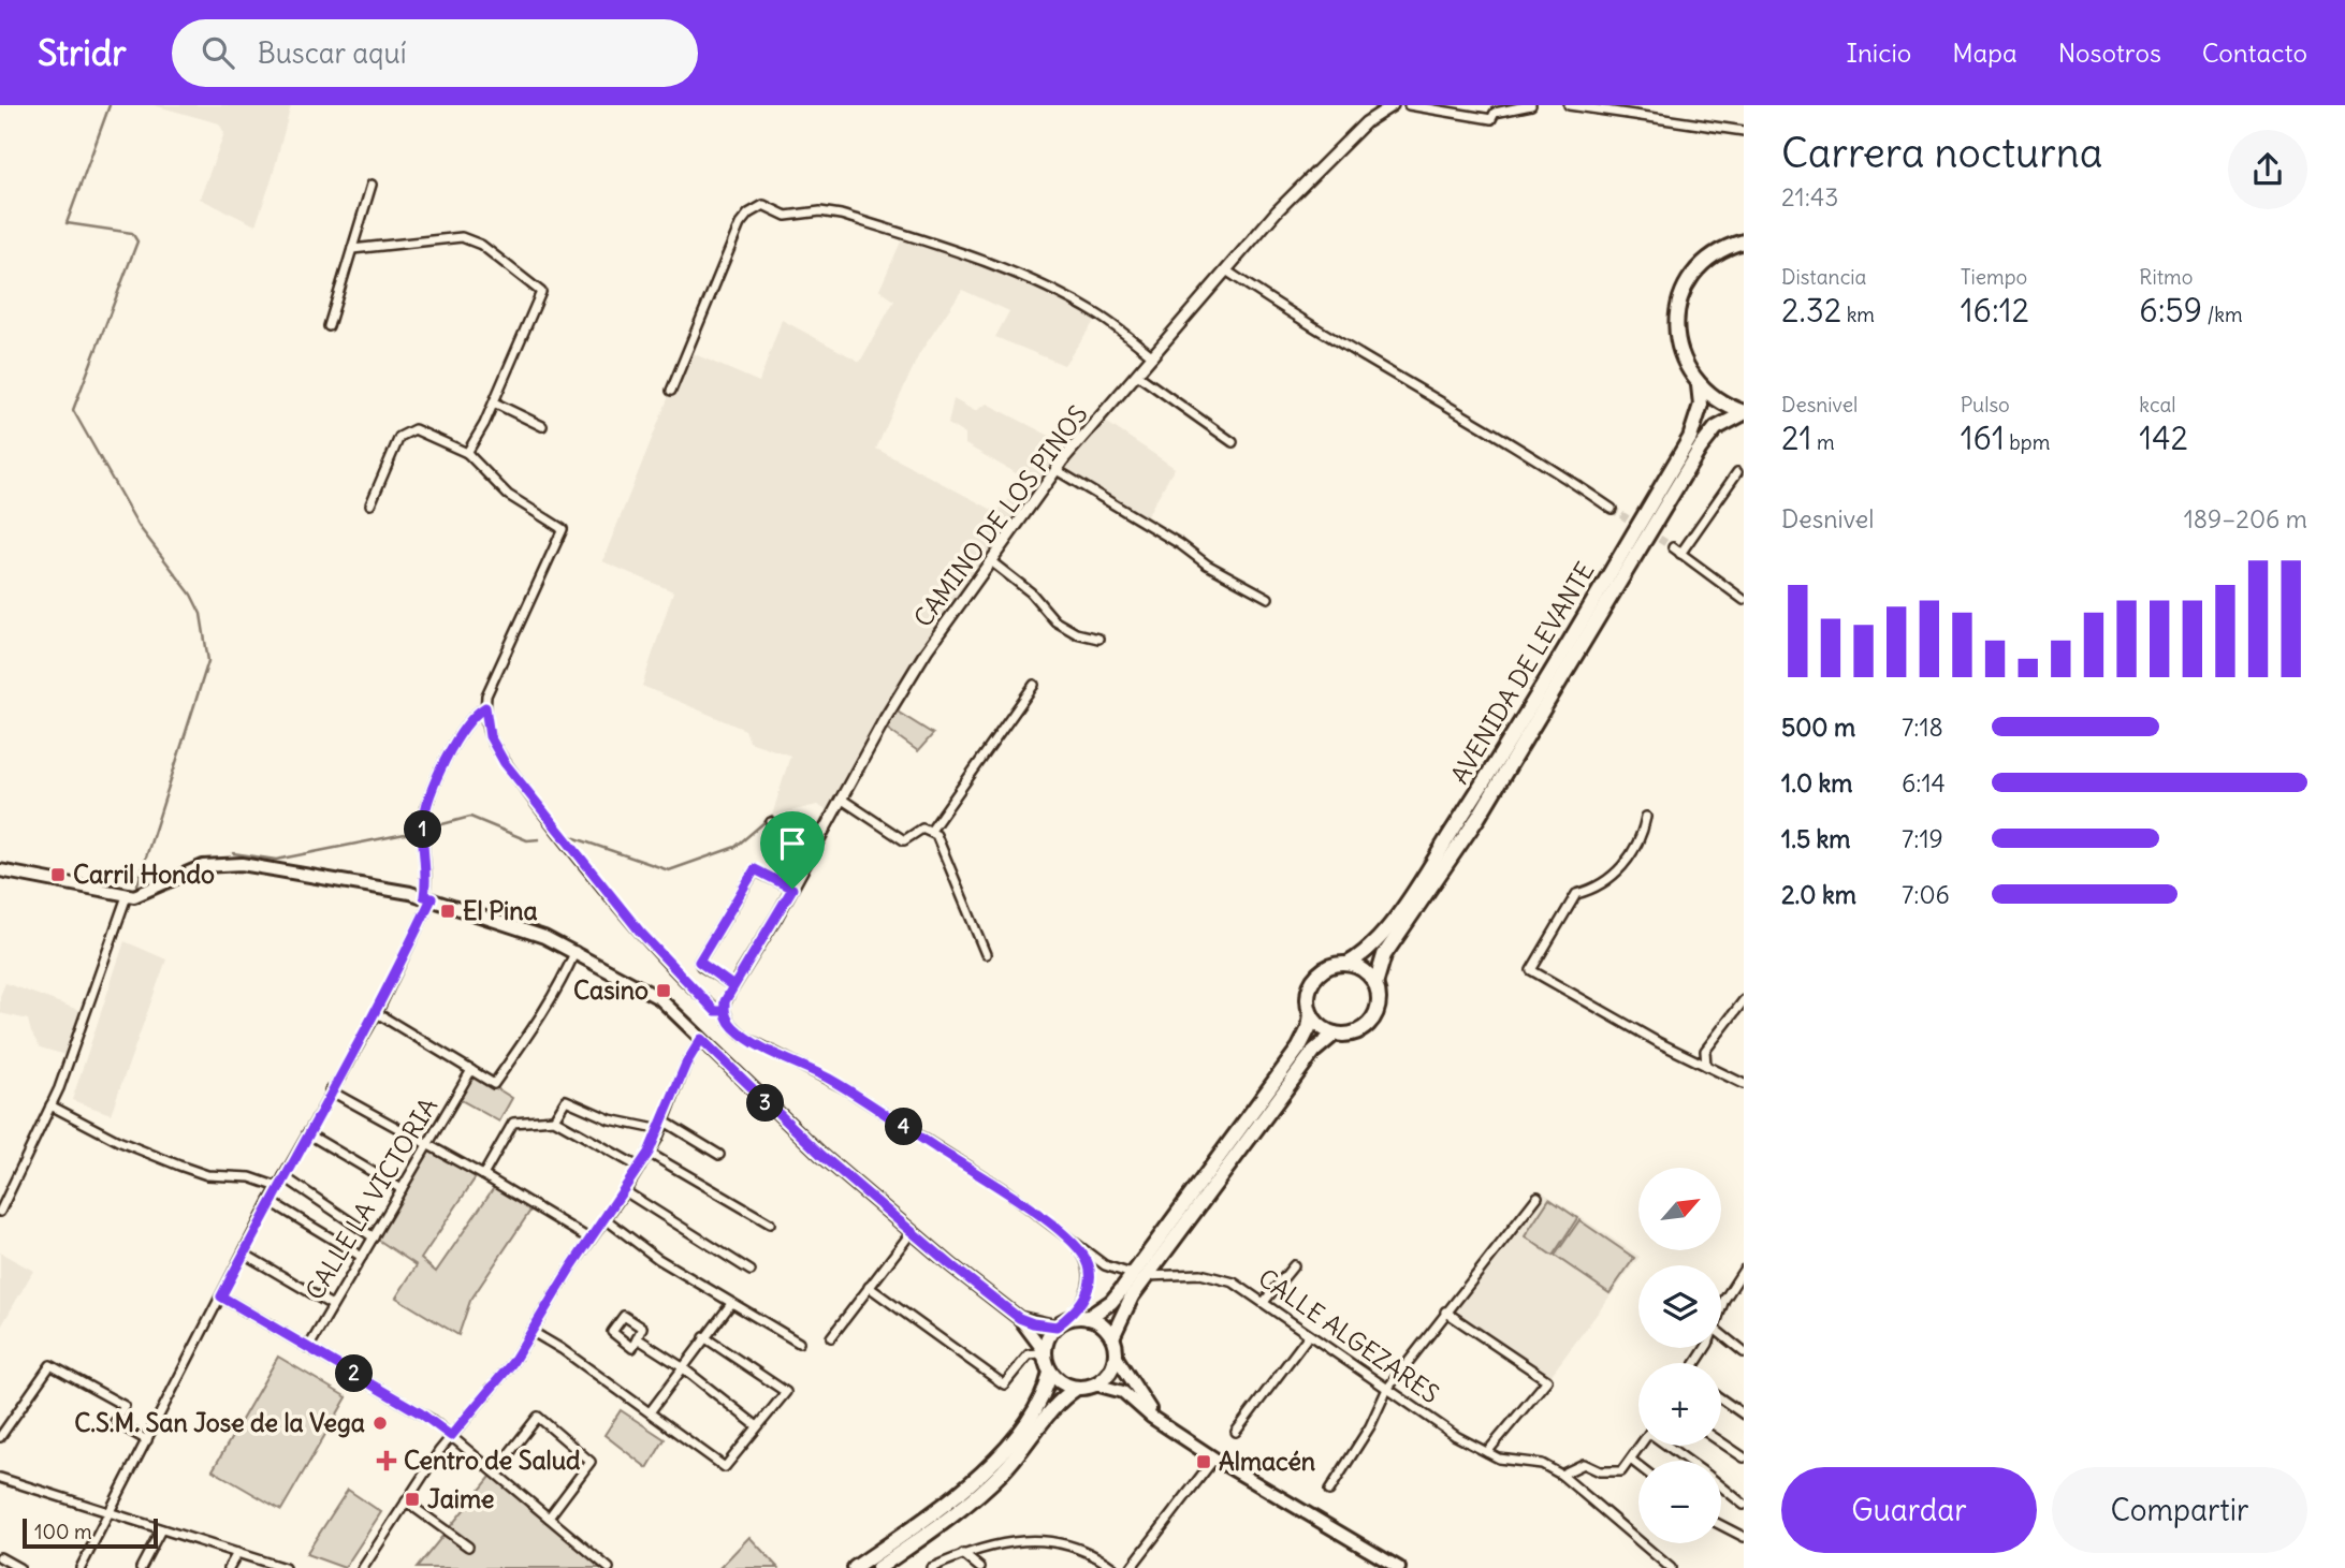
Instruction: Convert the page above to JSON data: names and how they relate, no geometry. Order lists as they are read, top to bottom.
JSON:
{
  "streets": {
    "main road": ["AVENIDA DE LEVANTE"],
    "street": ["CAMINO DE LOS PINOS", "CALLE LA VICTORIA", "CALLE ALGEZARES"]
  },
  "crossings": [
    ["CAMINO DE LOS PINOS", "CALLE ALGEZARES"]
  ],
  "places": {
    "transit": [
      "Carril Hondo",
      "El Pina",
      "Casino",
      "Almacén",
      "Jaime"
    ],
    "other": ["C.S.M. San Jose de la Vega"],
    "health": ["Centro de Salud"]
  },
  "scale_bar": "100 m",
  "north": "top right",
  "page": {
    "header": "Stridr",
    "search": "Buscar aquí",
    "nav": [
      "Inicio",
      "Mapa",
      "Nosotros",
      "Contacto"
    ],
    "heading": ["Carrera nocturna", "21:43"],
    "stats": [
      ["Distancia", "2.32 km"],
      ["Tiempo", "16:12"],
      ["Ritmo", "6:59 /km"],
      ["Desnivel", "21 m"],
      ["Pulso", "161 bpm"],
      ["kcal", "142"]
    ],
    "chart": ["Desnivel", "189–206 m"],
    "list": [
      {
        "name": "500 m",
        "note": "7:18"
      },
      {
        "name": "1.0 km",
        "note": "6:14"
      },
      {
        "name": "1.5 km",
        "note": "7:19"
      },
      {
        "name": "2.0 km",
        "note": "7:06"
      }
    ],
    "pins": [
      "1",
      "3",
      "4",
      "2"
    ],
    "map_buttons": ["+", "−"],
    "buttons": ["Guardar", "Compartir"],
    "scale": "100 m"
  }
}
